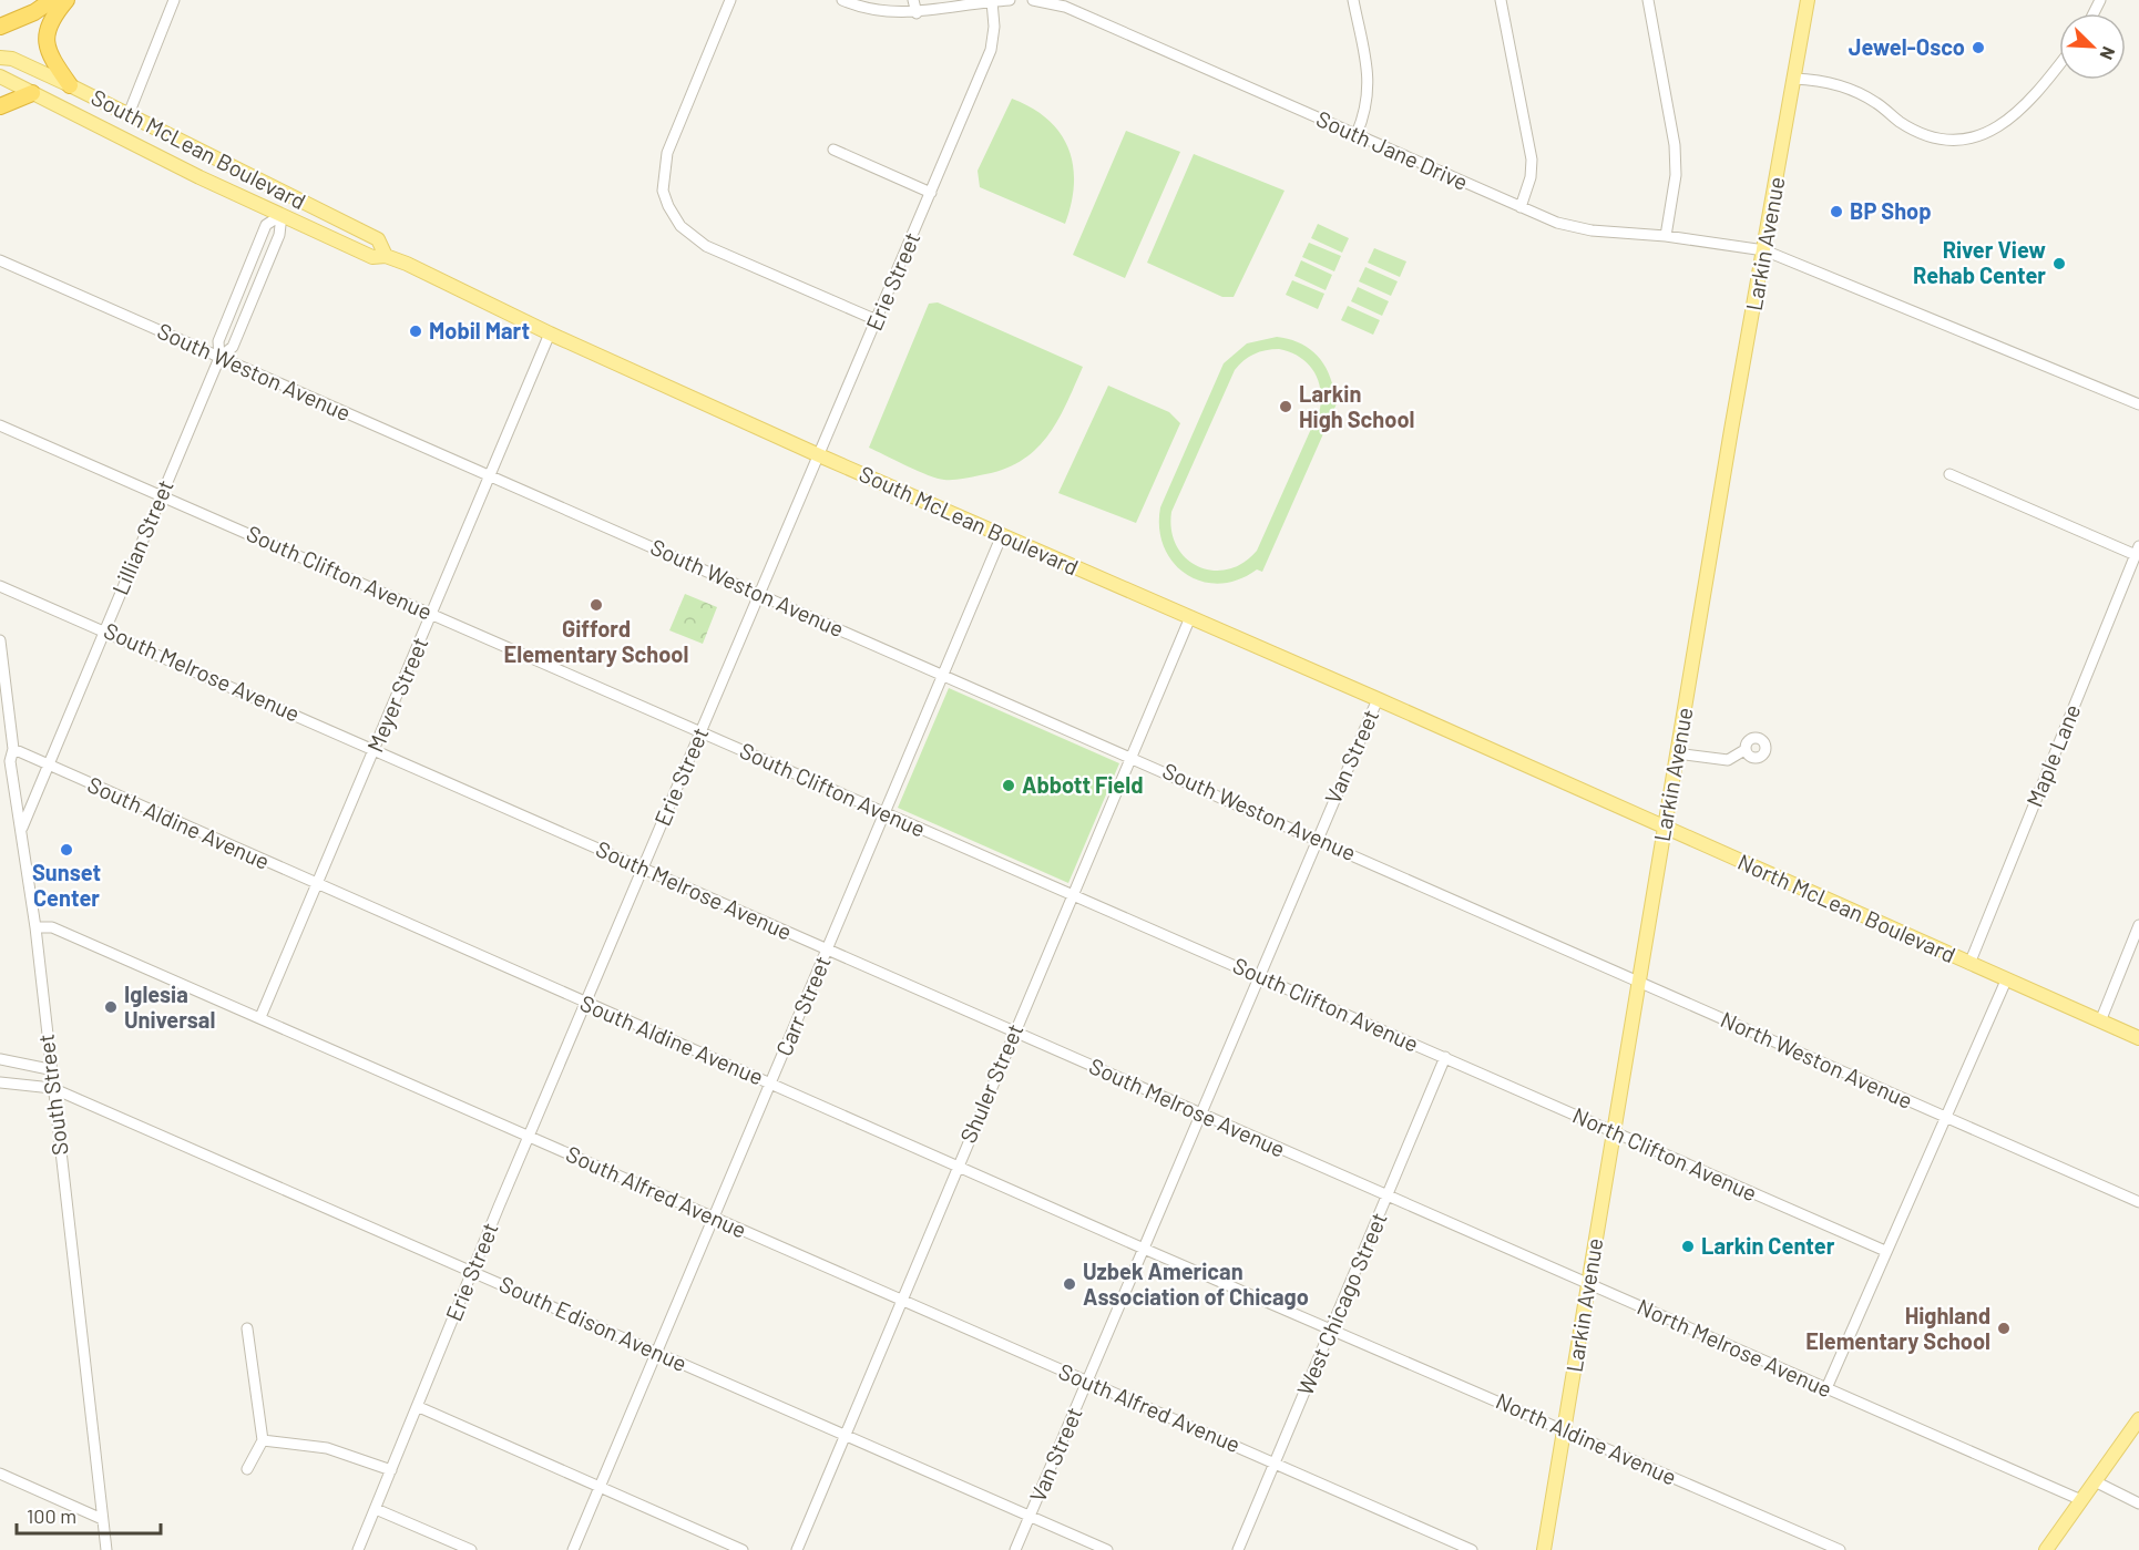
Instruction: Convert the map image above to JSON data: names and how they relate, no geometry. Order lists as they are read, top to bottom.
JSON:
{
  "streets": {
    "main road": ["South McLean Boulevard", "Larkin Avenue", "North McLean Boulevard"],
    "street": [
      "South Jane Drive",
      "Erie Street",
      "South Weston Avenue",
      "Lillian Street",
      "South Clifton Avenue",
      "South Melrose Avenue",
      "Meyer Street",
      "Maple Lane",
      "Van Street",
      "South Aldine Avenue",
      "Carr Street",
      "North Weston Avenue",
      "Shuler Street",
      "South Street",
      "North Clifton Avenue",
      "South Alfred Avenue",
      "West Chicago Street",
      "South Edison Avenue",
      "North Melrose Avenue",
      "North Aldine Avenue"
    ]
  },
  "crossings": [
    ["South McLean Boulevard", "Erie Street"],
    ["South McLean Boulevard", "Lillian Street"],
    ["South McLean Boulevard", "Meyer Street"],
    ["South McLean Boulevard", "Van Street"],
    ["South McLean Boulevard", "North McLean Boulevard"],
    ["South McLean Boulevard", "Carr Street"],
    ["South McLean Boulevard", "Shuler Street"],
    ["South Jane Drive", "Larkin Avenue"],
    ["Larkin Avenue", "North McLean Boulevard"],
    ["Larkin Avenue", "North Weston Avenue"],
    ["Larkin Avenue", "North Clifton Avenue"],
    ["Larkin Avenue", "North Melrose Avenue"],
    ["Larkin Avenue", "North Aldine Avenue"],
    ["Erie Street", "South Weston Avenue"],
    ["Erie Street", "South Clifton Avenue"],
    ["Erie Street", "South Melrose Avenue"],
    ["Erie Street", "South Aldine Avenue"],
    ["Erie Street", "South Alfred Avenue"],
    ["Erie Street", "South Edison Avenue"],
    ["South Weston Avenue", "Lillian Street"],
    ["South Weston Avenue", "Meyer Street"],
    ["South Weston Avenue", "Van Street"],
    ["South Weston Avenue", "Carr Street"],
    ["South Weston Avenue", "North Weston Avenue"],
    ["South Weston Avenue", "Shuler Street"],
    ["Lillian Street", "South Clifton Avenue"],
    ["Lillian Street", "South Melrose Avenue"],
    ["Lillian Street", "South Aldine Avenue"],
    ["Lillian Street", "South Street"],
    ["South Clifton Avenue", "Meyer Street"],
    ["South Clifton Avenue", "Van Street"],
    ["South Clifton Avenue", "Carr Street"],
    ["South Clifton Avenue", "Shuler Street"],
    ["South Clifton Avenue", "North Clifton Avenue"],
    ["South Clifton Avenue", "West Chicago Street"],
    ["South Melrose Avenue", "Meyer Street"],
    ["South Melrose Avenue", "Van Street"],
    ["South Melrose Avenue", "Carr Street"],
    ["South Melrose Avenue", "Shuler Street"],
    ["South Melrose Avenue", "West Chicago Street"],
    ["South Melrose Avenue", "North Melrose Avenue"],
    ["Meyer Street", "South Aldine Avenue"],
    ["Meyer Street", "South Alfred Avenue"],
    ["Maple Lane", "North McLean Boulevard"],
    ["Van Street", "South Aldine Avenue"],
    ["Van Street", "South Alfred Avenue"],
    ["Van Street", "South Edison Avenue"],
    ["South Aldine Avenue", "Carr Street"],
    ["South Aldine Avenue", "Shuler Street"],
    ["South Aldine Avenue", "South Street"],
    ["South Aldine Avenue", "West Chicago Street"],
    ["South Aldine Avenue", "North Aldine Avenue"],
    ["Carr Street", "South Alfred Avenue"],
    ["Carr Street", "South Edison Avenue"],
    ["Shuler Street", "South Alfred Avenue"],
    ["Shuler Street", "South Edison Avenue"],
    ["South Street", "South Alfred Avenue"],
    ["South Street", "South Edison Avenue"],
    ["North Clifton Avenue", "West Chicago Street"],
    ["South Alfred Avenue", "West Chicago Street"],
    ["West Chicago Street", "North Melrose Avenue"],
    ["West Chicago Street", "North Aldine Avenue"]
  ],
  "places": [
    "Jewel-Osco",
    "BP Shop",
    "River View Rehab Center",
    "Mobil Mart",
    "Larkin High School",
    "Gifford Elementary School",
    "Abbott Field",
    "Sunset Center",
    "Iglesia Universal",
    "Larkin Center",
    "Uzbek American Association of Chicago",
    "Highland Elementary School"
  ],
  "scale_bar": "100 m",
  "north": "bottom right"
}
